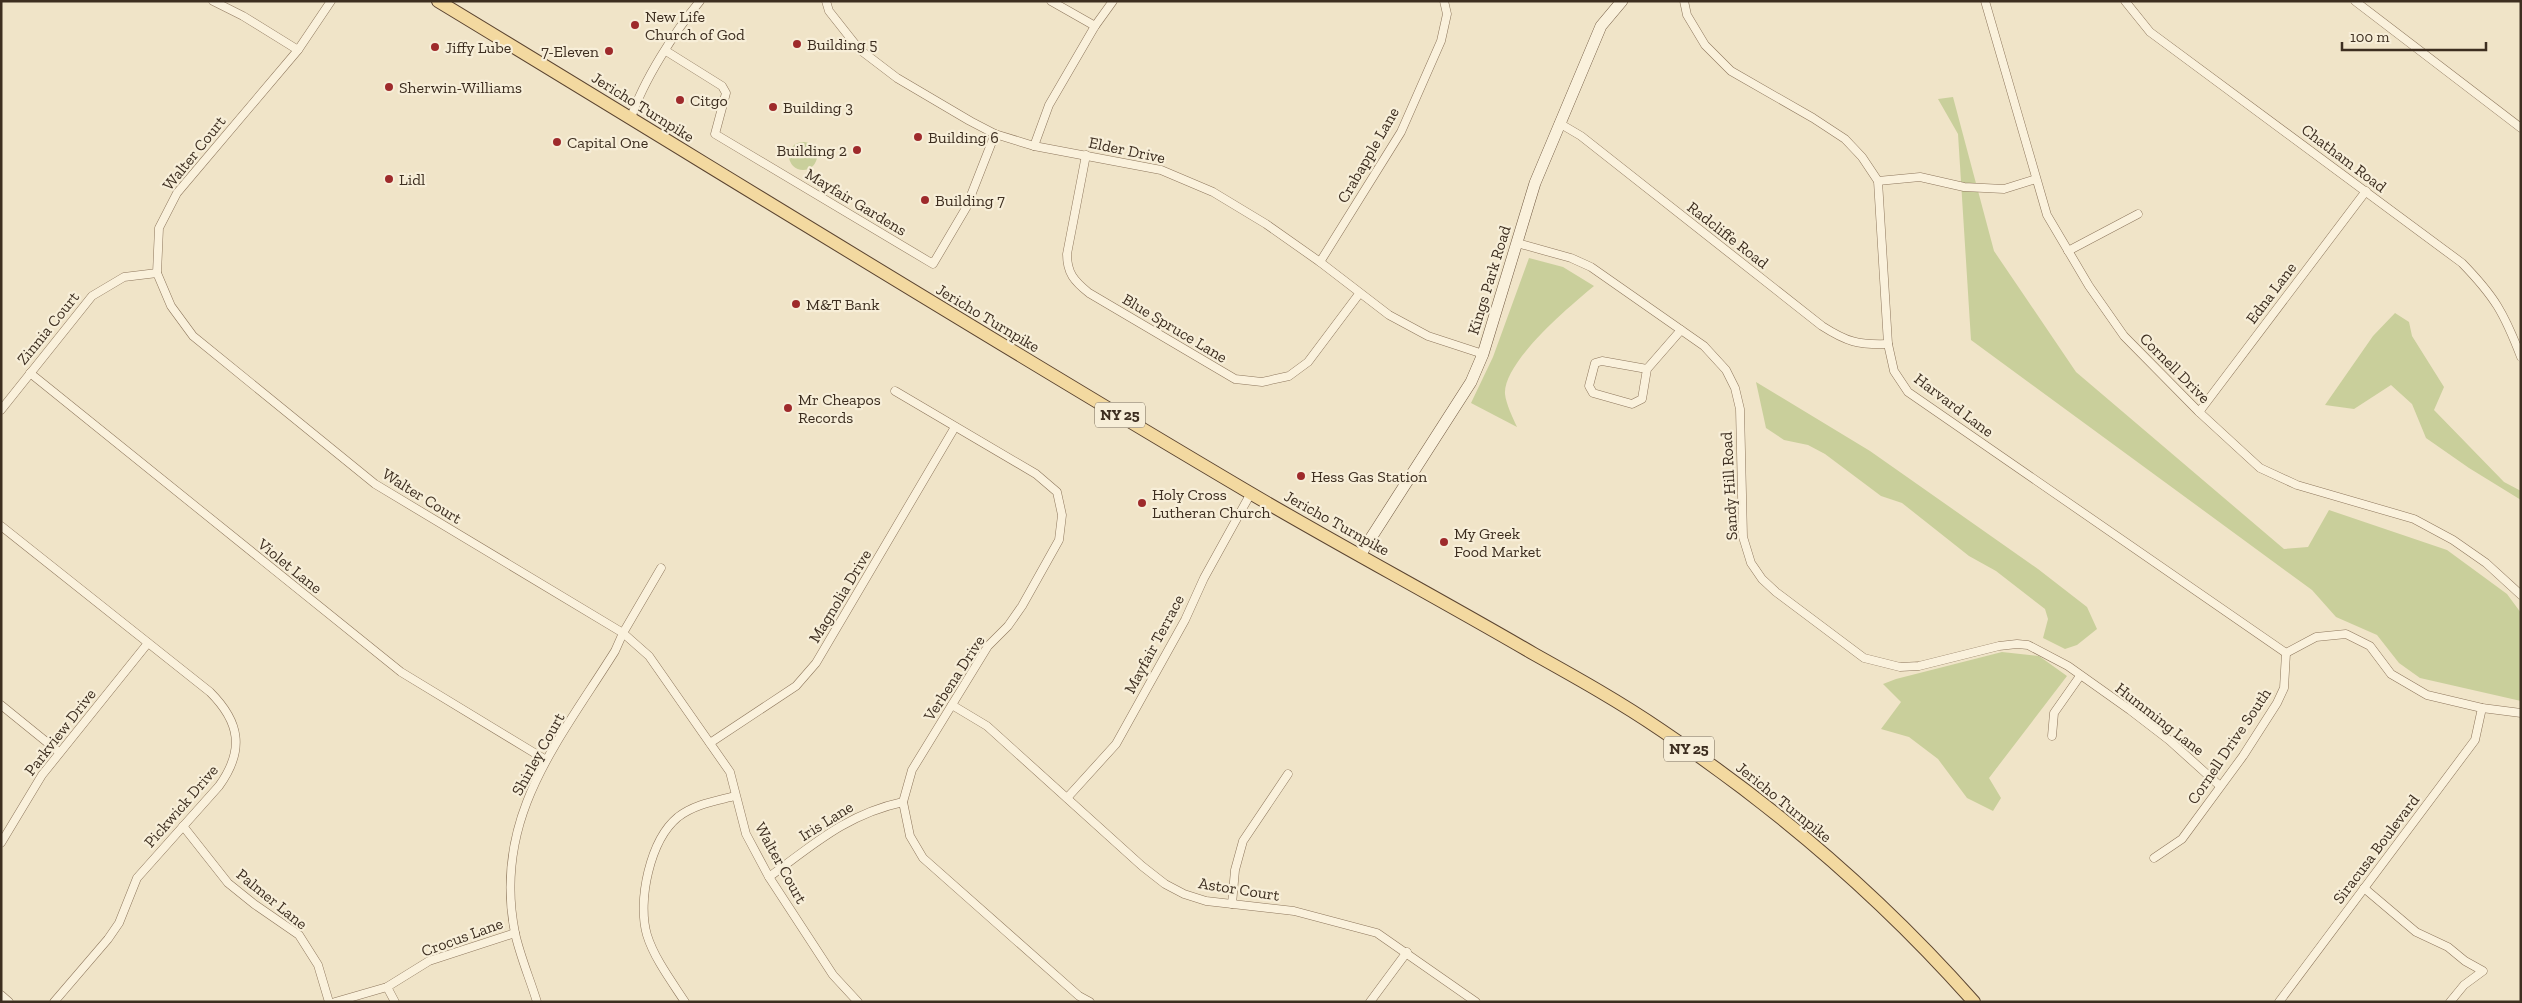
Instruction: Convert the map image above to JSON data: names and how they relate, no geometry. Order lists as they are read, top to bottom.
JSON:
{
  "streets": {
    "main road": ["Jericho Turnpike", "NY 25"],
    "street": [
      "Elder Drive",
      "Walter Court",
      "Crabapple Lane",
      "Chatham Road",
      "Mayfair Gardens",
      "Radcliffe Road",
      "Kings Park Road",
      "Edna Lane",
      "Zinnia Court",
      "Blue Spruce Lane",
      "Cornell Drive",
      "Harvard Lane",
      "Sandy Hill Road",
      "Violet Lane",
      "Magnolia Drive",
      "Mayfair Terrace",
      "Verbena Drive",
      "Humming Lane",
      "Parkview Drive",
      "Cornell Drive South",
      "Shirley Court",
      "Pickwick Drive",
      "Iris Lane",
      "Siracusa Boulevard",
      "Astor Court",
      "Palmer Lane",
      "Crocus Lane"
    ]
  },
  "crossings": [
    ["Jericho Turnpike", "Kings Park Road"],
    ["Jericho Turnpike", "Mayfair Terrace"],
    ["Elder Drive", "Crabapple Lane"],
    ["Elder Drive", "Mayfair Gardens"],
    ["Elder Drive", "Kings Park Road"],
    ["Elder Drive", "Blue Spruce Lane"],
    ["Walter Court", "Zinnia Court"],
    ["Walter Court", "Magnolia Drive"],
    ["Walter Court", "Shirley Court"],
    ["Walter Court", "Iris Lane"],
    ["Chatham Road", "Edna Lane"],
    ["Radcliffe Road", "Kings Park Road"],
    ["Radcliffe Road", "Harvard Lane"],
    ["Kings Park Road", "Sandy Hill Road"],
    ["Edna Lane", "Cornell Drive"],
    ["Zinnia Court", "Violet Lane"],
    ["Harvard Lane", "Cornell Drive South"],
    ["Sandy Hill Road", "Humming Lane"],
    ["Violet Lane", "Shirley Court"],
    ["Magnolia Drive", "Verbena Drive"],
    ["Mayfair Terrace", "Astor Court"],
    ["Verbena Drive", "Iris Lane"],
    ["Verbena Drive", "Astor Court"],
    ["Humming Lane", "Cornell Drive South"],
    ["Parkview Drive", "Pickwick Drive"],
    ["Shirley Court", "Crocus Lane"],
    ["Pickwick Drive", "Palmer Lane"]
  ],
  "places": [
    "New Life Church of God",
    "Building 5",
    "Jiffy Lube",
    "7-Eleven",
    "Sherwin-Williams",
    "Citgo",
    "Building 3",
    "Building 6",
    "Capital One",
    "Building 2",
    "Lidl",
    "Building 7",
    "M&T Bank",
    "Mr Cheapos Records",
    "Hess Gas Station",
    "Holy Cross Lutheran Church",
    "My Greek Food Market"
  ],
  "scale_bar": "100 m"
}
